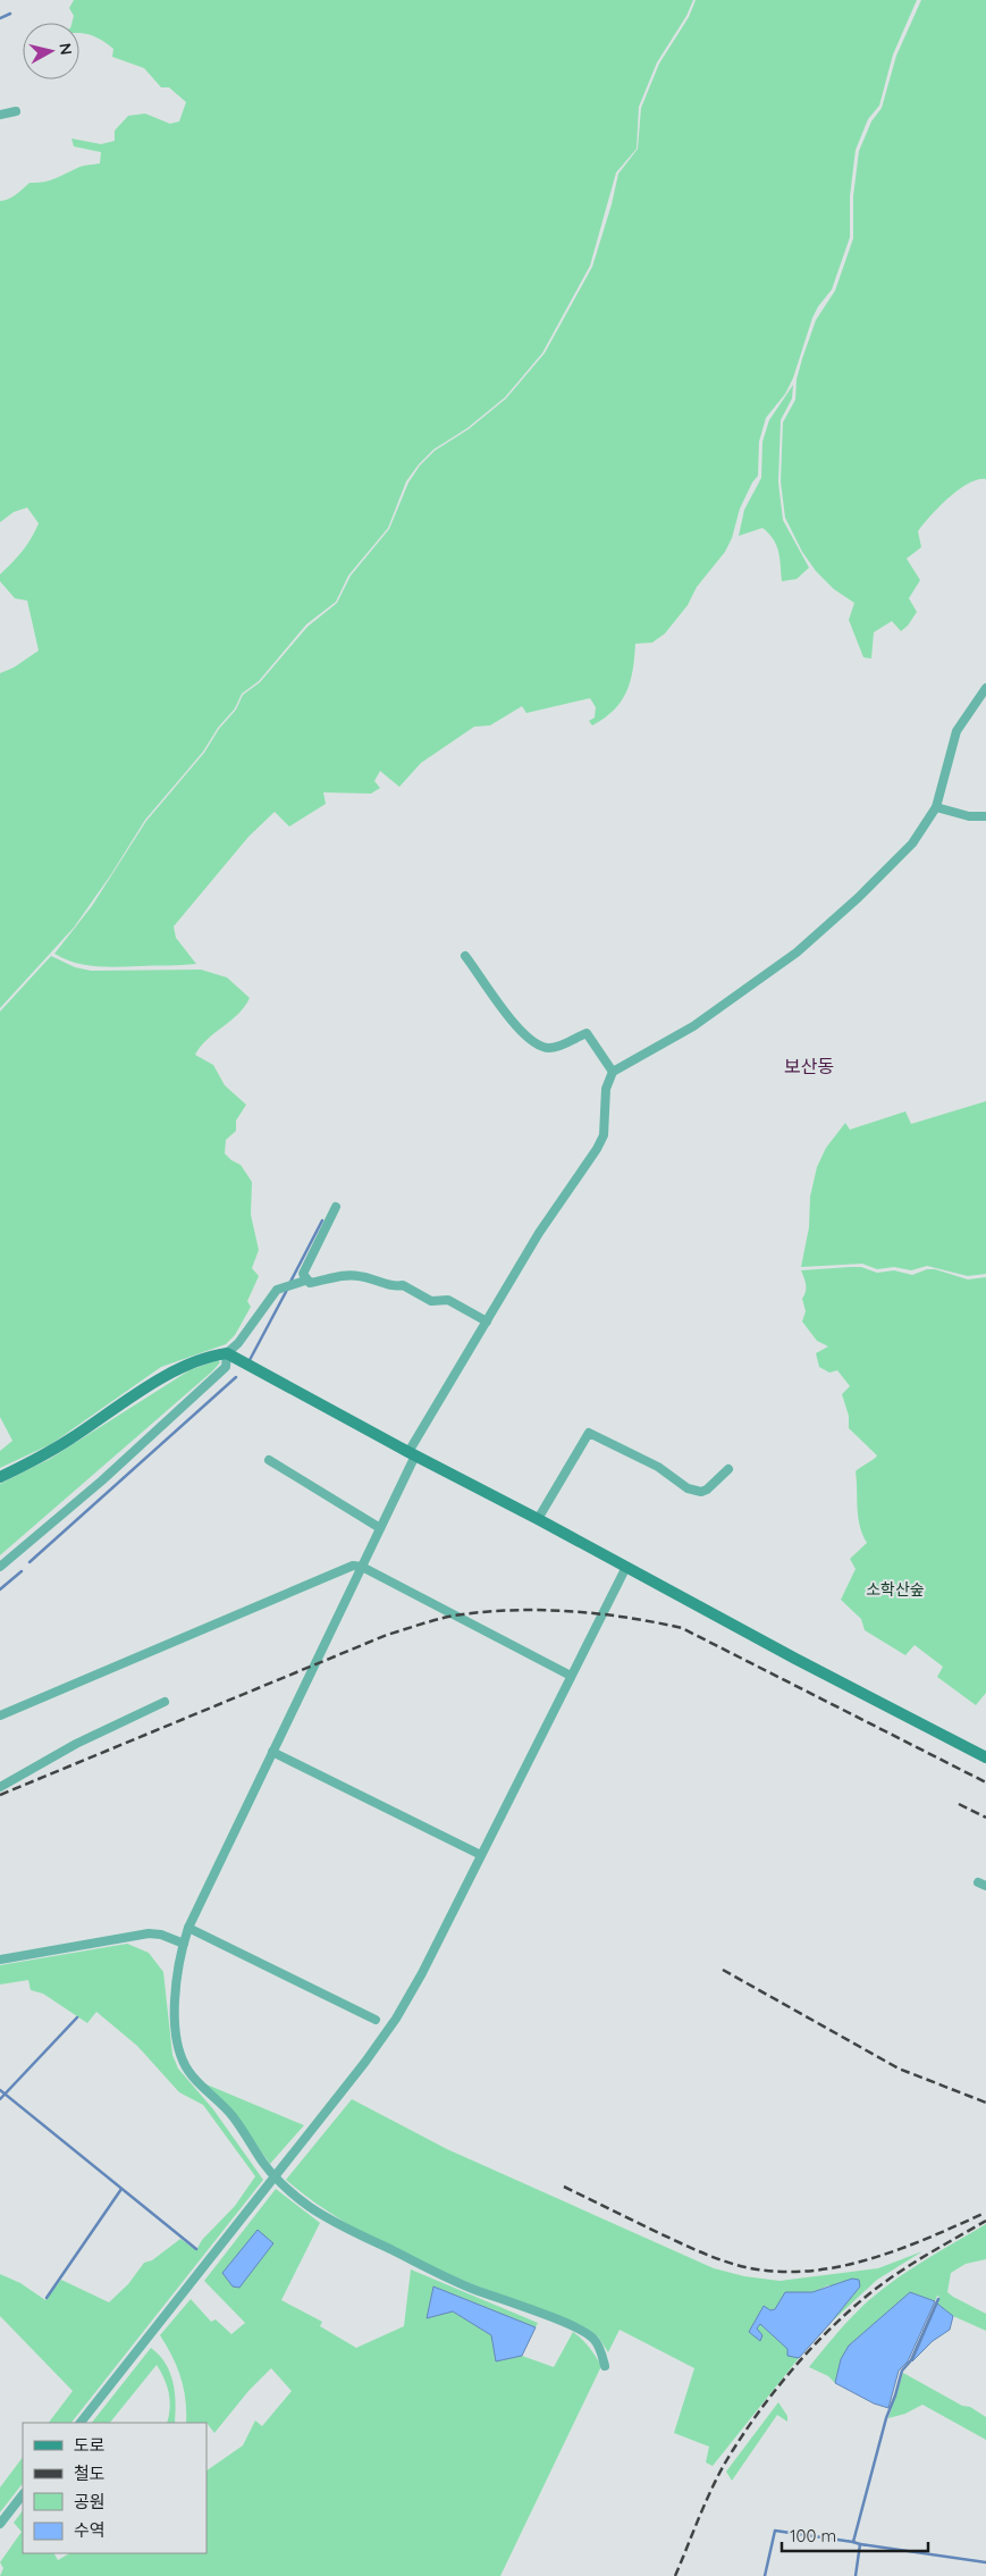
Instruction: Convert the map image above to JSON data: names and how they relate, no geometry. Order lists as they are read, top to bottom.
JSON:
{
  "districts": ["보산동"],
  "parks": ["소학산숲"],
  "legend": [
    "도로",
    "철도",
    "공원",
    "수역"
  ],
  "scale_bar": "100 m",
  "north": "right"
}
